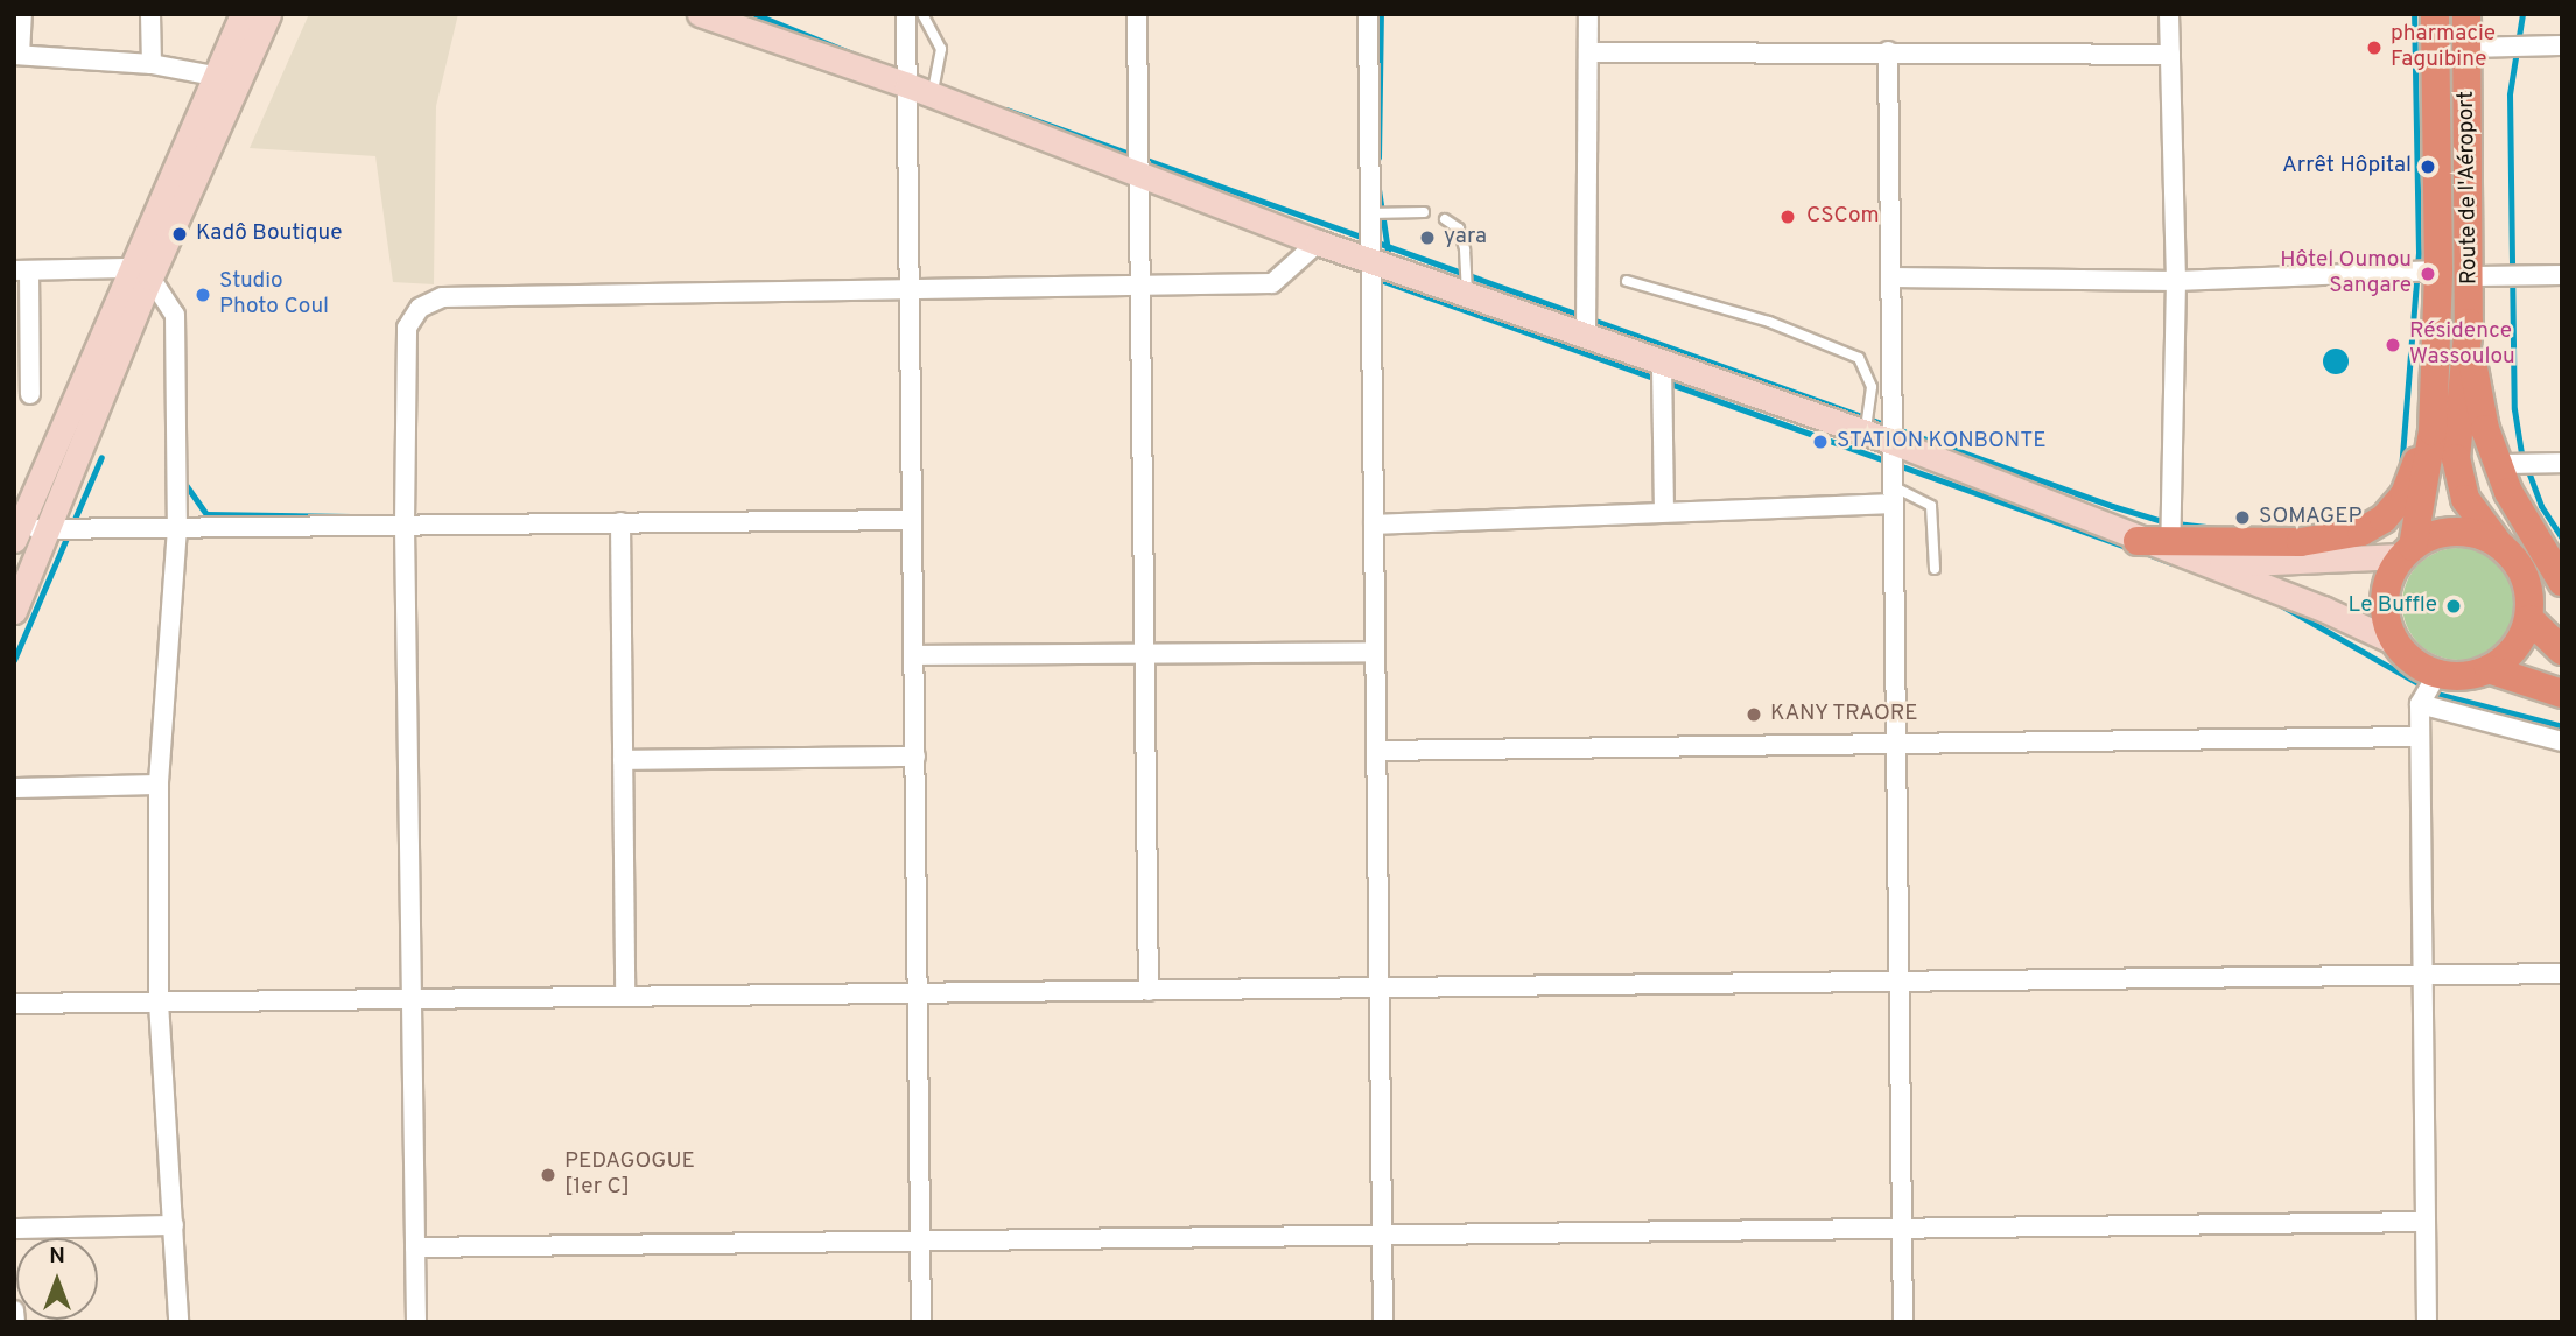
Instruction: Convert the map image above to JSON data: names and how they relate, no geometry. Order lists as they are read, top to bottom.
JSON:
{
  "streets": {
    "highway": ["Route de l'Aéroport"]
  },
  "places": [
    "pharmacie Faguibine",
    "Arrêt Hôpital",
    "CSCom",
    "Kadô Boutique",
    "yara",
    "Hôtel Oumou Sangare",
    "Studio Photo Coul",
    "Résidence Wassoulou",
    "STATION KONBONTE",
    "SOMAGEP",
    "Le Buffle",
    "KANY TRAORE",
    "PEDAGOGUE [1er C]"
  ],
  "north": "top"
}
